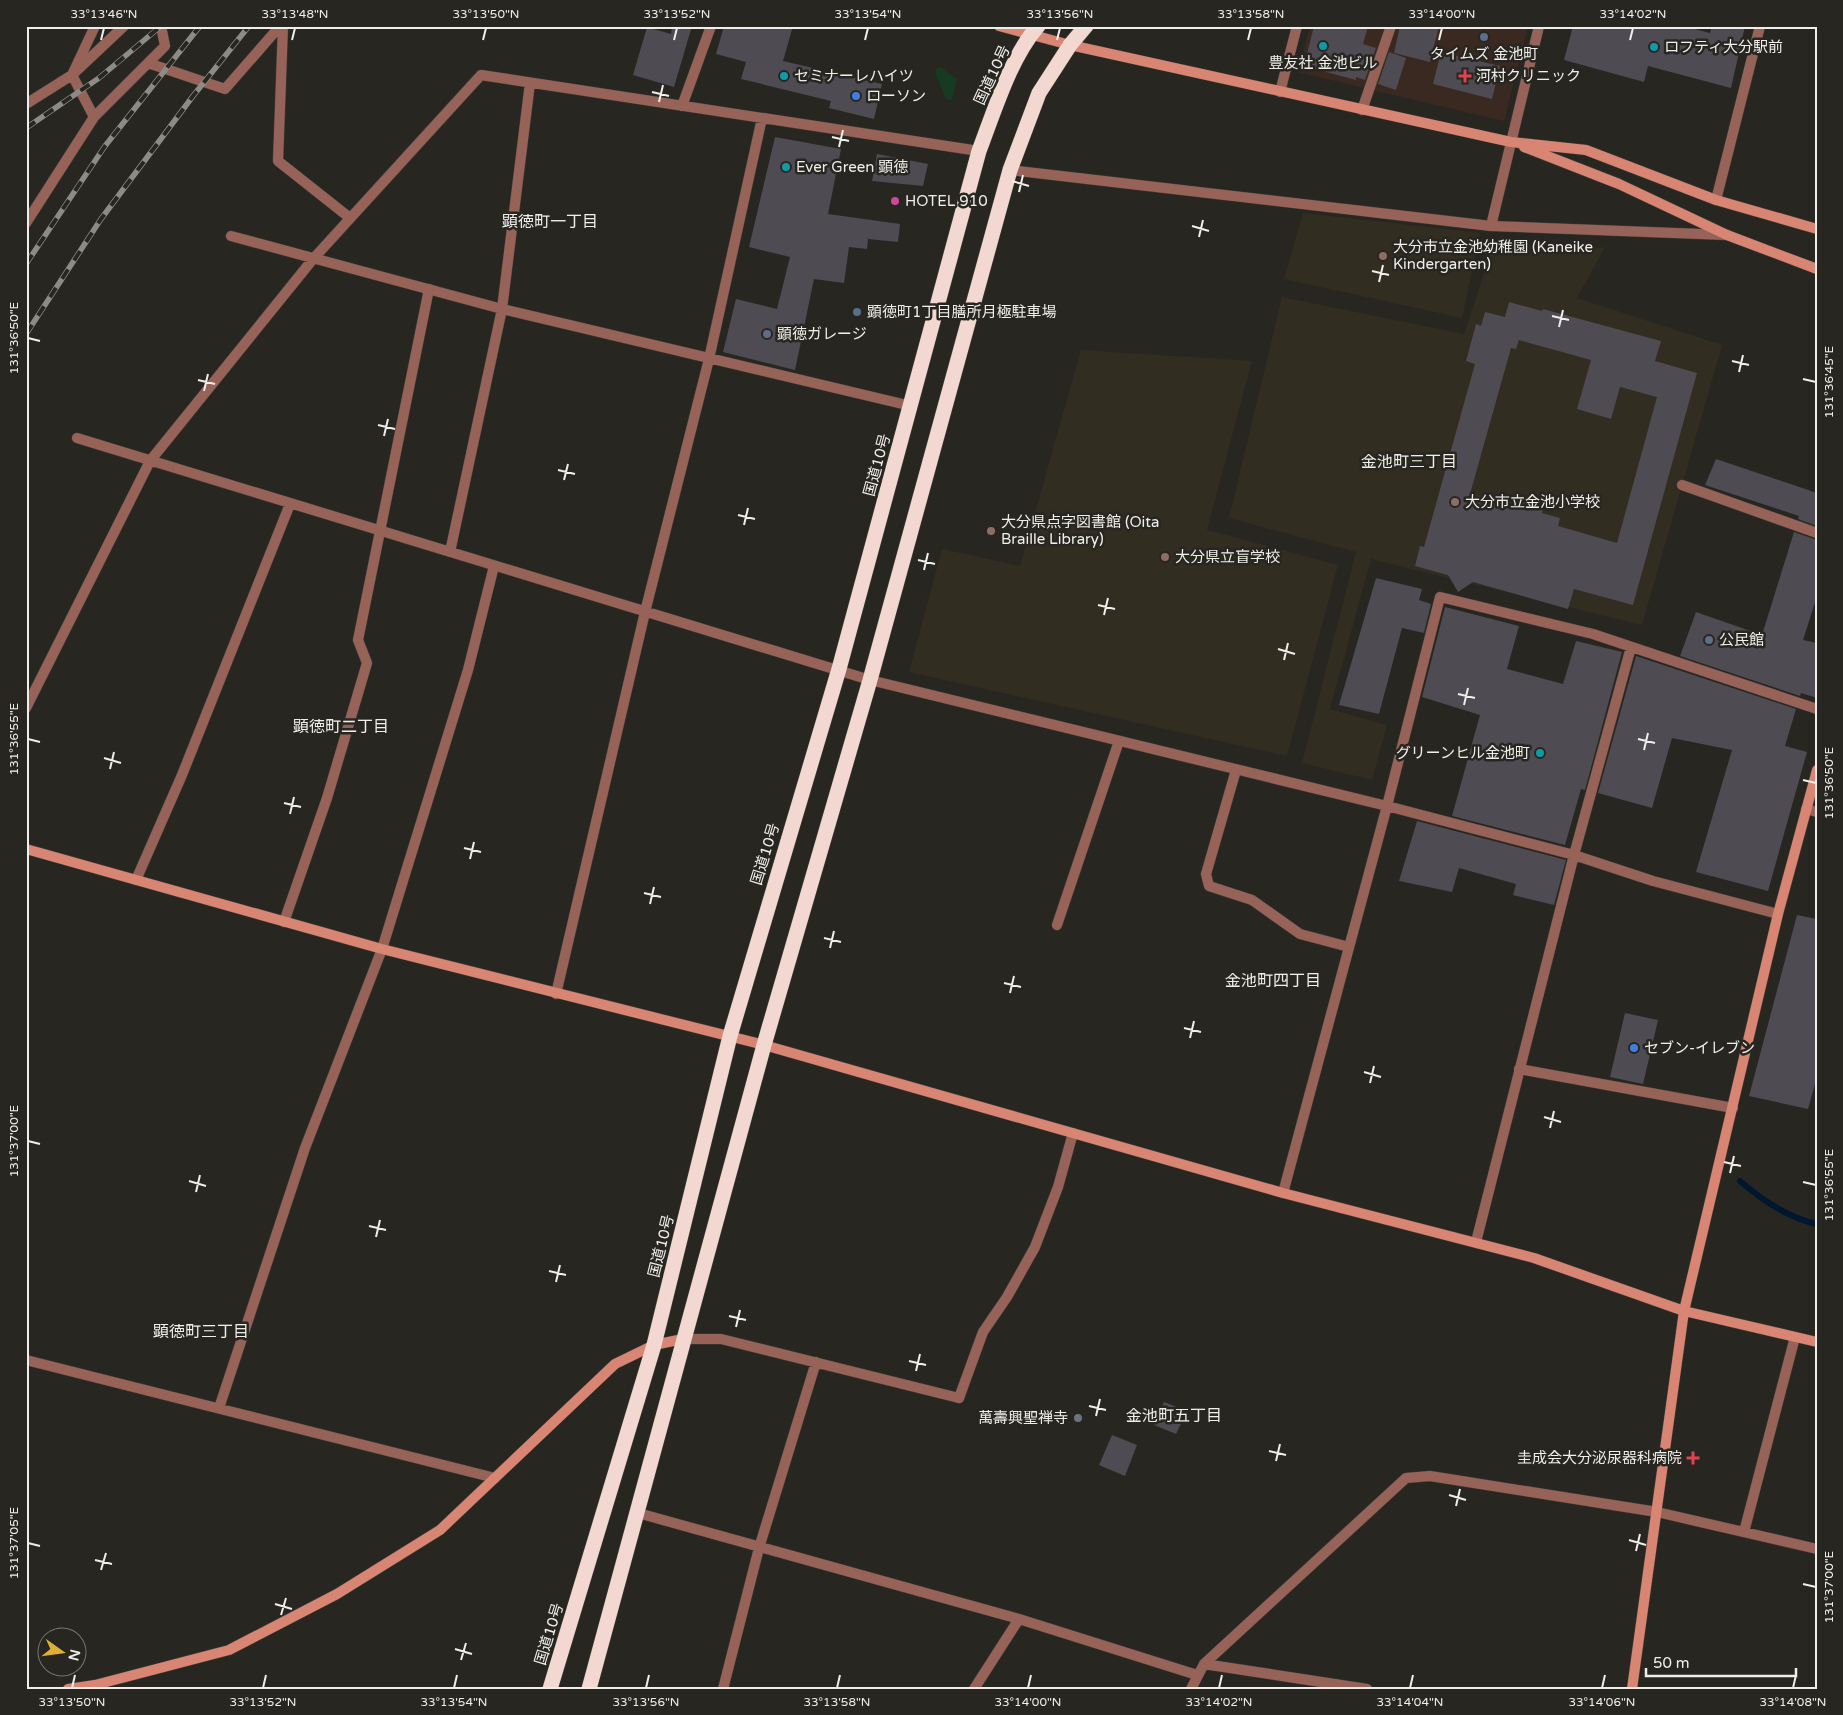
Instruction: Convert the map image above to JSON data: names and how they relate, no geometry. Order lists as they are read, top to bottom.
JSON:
{
  "streets": {
    "highway": ["国道10号"]
  },
  "districts": [
    "顕徳町一丁目",
    "金池町三丁目",
    "顕徳町二丁目",
    "金池町四丁目",
    "顕徳町三丁目",
    "金池町五丁目"
  ],
  "places": {
    "other": [
      "タイムズ 金池町",
      "豊友社 金池ビル",
      "ロフティ大分駅前",
      "セミナーレハイツ",
      "ローソン",
      "Ever Green 顕徳",
      "HOTEL 910",
      "大分市立金池幼稚園 (Kaneike Kindergarten)",
      "顕徳町1丁目膳所月極駐車場",
      "顕徳ガレージ",
      "大分市立金池小学校",
      "大分県点字図書館 (Oita Braille Library)",
      "大分県立盲学校",
      "公民館",
      "グリーンヒル金池町",
      "セブン-イレブン",
      "萬壽興聖禅寺"
    ],
    "health": ["河村クリニック", "圭成会大分泌尿器科病院"]
  },
  "scale_bar": "50 m",
  "north": "right",
  "coordinates": [
    "33°13'46\"N",
    "33°13'48\"N",
    "33°13'50\"N",
    "33°13'52\"N",
    "33°13'54\"N",
    "33°13'56\"N",
    "33°13'58\"N",
    "33°14'00\"N",
    "33°14'02\"N",
    "131°36'50\"E",
    "131°36'45\"E",
    "131°36'55\"E",
    "131°37'00\"E",
    "131°37'05\"E",
    "33°14'04\"N",
    "33°14'06\"N",
    "33°14'08\"N"
  ]
}
